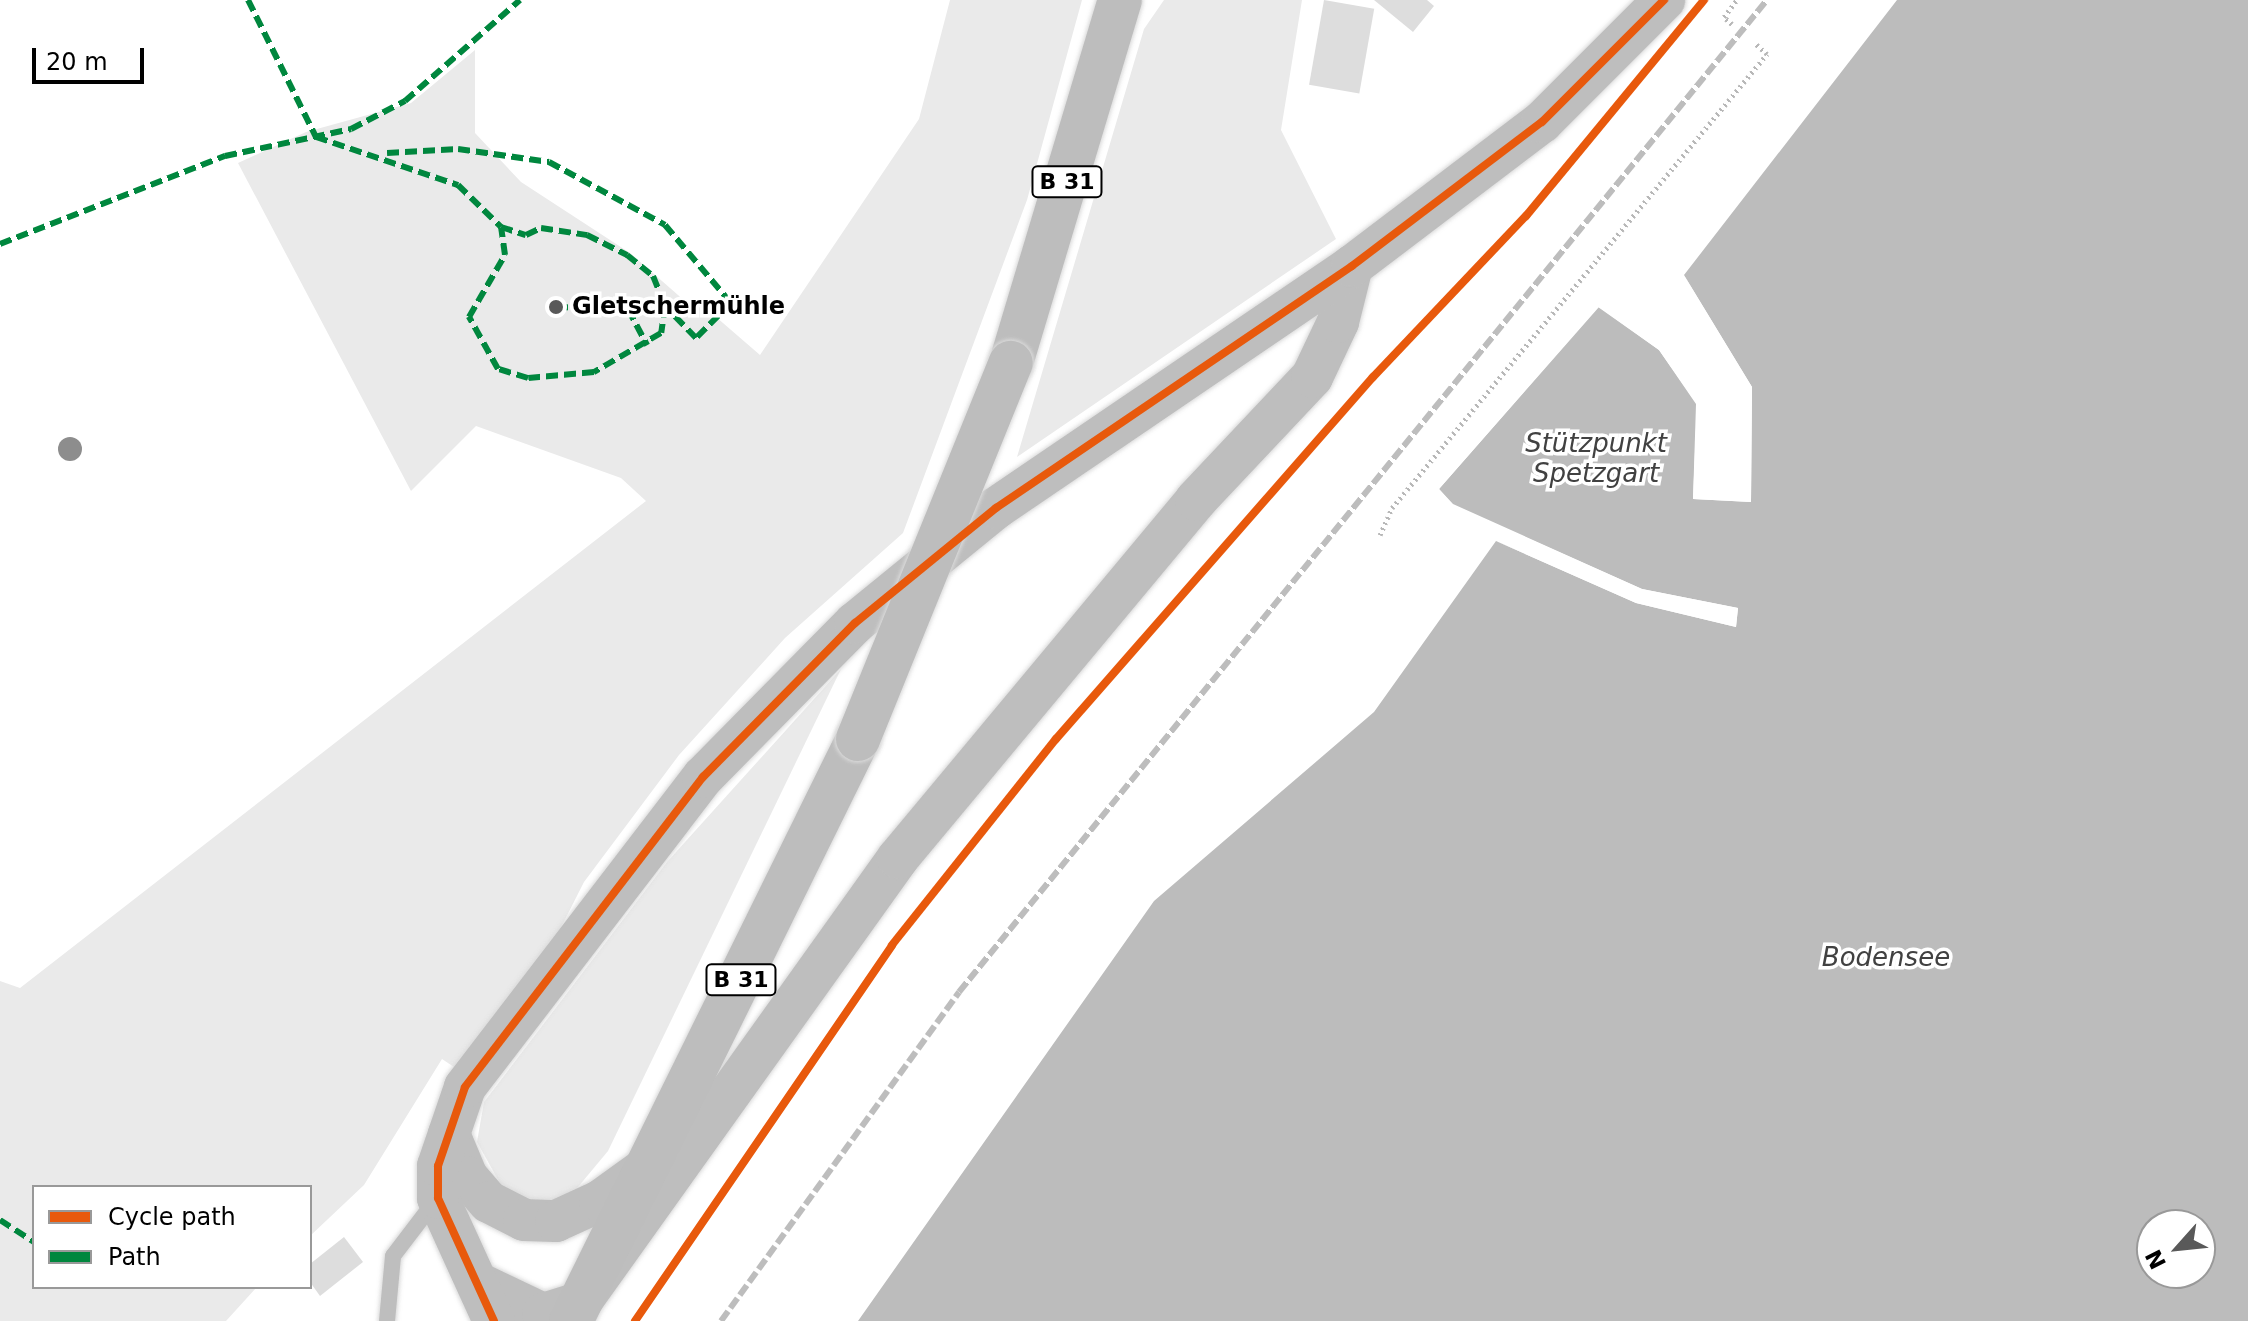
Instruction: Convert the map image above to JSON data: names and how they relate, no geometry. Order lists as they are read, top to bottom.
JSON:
{
  "streets": {
    "main road": ["B 31"]
  },
  "water": ["Stützpunkt Spetzgart", "Bodensee"],
  "places": ["Gletschermühle"],
  "legend": ["Cycle path", "Path"],
  "scale_bar": "20 m",
  "north": "bottom left"
}
